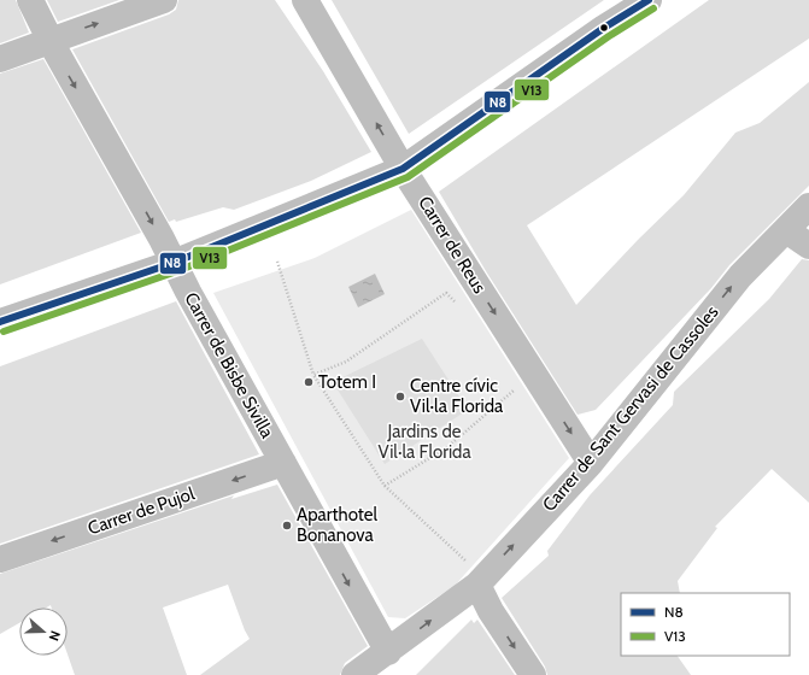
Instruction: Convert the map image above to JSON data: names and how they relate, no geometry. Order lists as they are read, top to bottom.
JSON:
{
  "streets": {
    "street": [
      "Carrer de Reus",
      "Carrer de Bisbe Sivilla",
      "Carrer de Sant Gervasi de Cassoles",
      "Carrer de Pujol"
    ]
  },
  "crossings": [
    ["Carrer de Reus", "Carrer de Sant Gervasi de Cassoles"],
    ["Carrer de Bisbe Sivilla", "Carrer de Sant Gervasi de Cassoles"],
    ["Carrer de Bisbe Sivilla", "Carrer de Pujol"]
  ],
  "one_way": ["Carrer de Bisbe Sivilla", "Carrer de Sant Gervasi de Cassoles"],
  "parks": ["Jardins de Vil·la Florida"],
  "places": ["Totem I", "Centre cívic Vil·la Florida", "Aparthotel Bonanova"],
  "lines": ["transit line N8", "transit line V13"],
  "legend": ["N8", "V13"],
  "north": "right"
}
